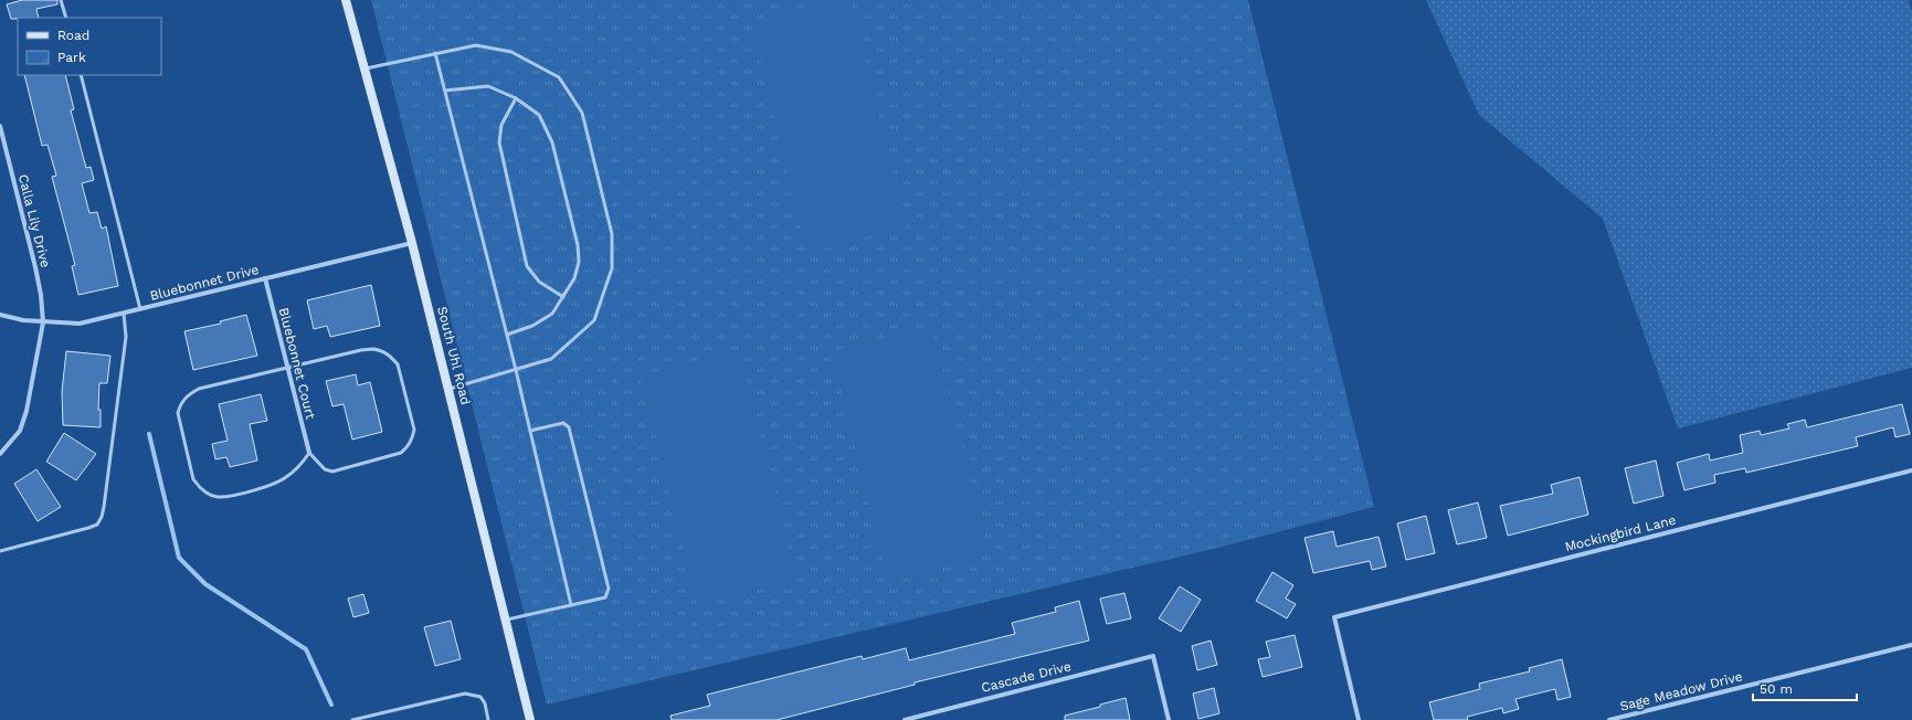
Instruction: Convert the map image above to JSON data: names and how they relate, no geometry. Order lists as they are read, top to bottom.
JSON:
{
  "streets": {
    "main road": ["South Uhl Road"],
    "street": [
      "Calla Lily Drive",
      "Bluebonnet Drive",
      "Bluebonnet Court",
      "Mockingbird Lane",
      "Cascade Drive",
      "Sage Meadow Drive"
    ]
  },
  "crossings": [
    ["Calla Lily Drive", "Bluebonnet Drive"],
    ["Bluebonnet Drive", "South Uhl Road"],
    ["Bluebonnet Drive", "Bluebonnet Court"]
  ],
  "legend": ["Road", "Park"],
  "scale_bar": "50 m"
}
